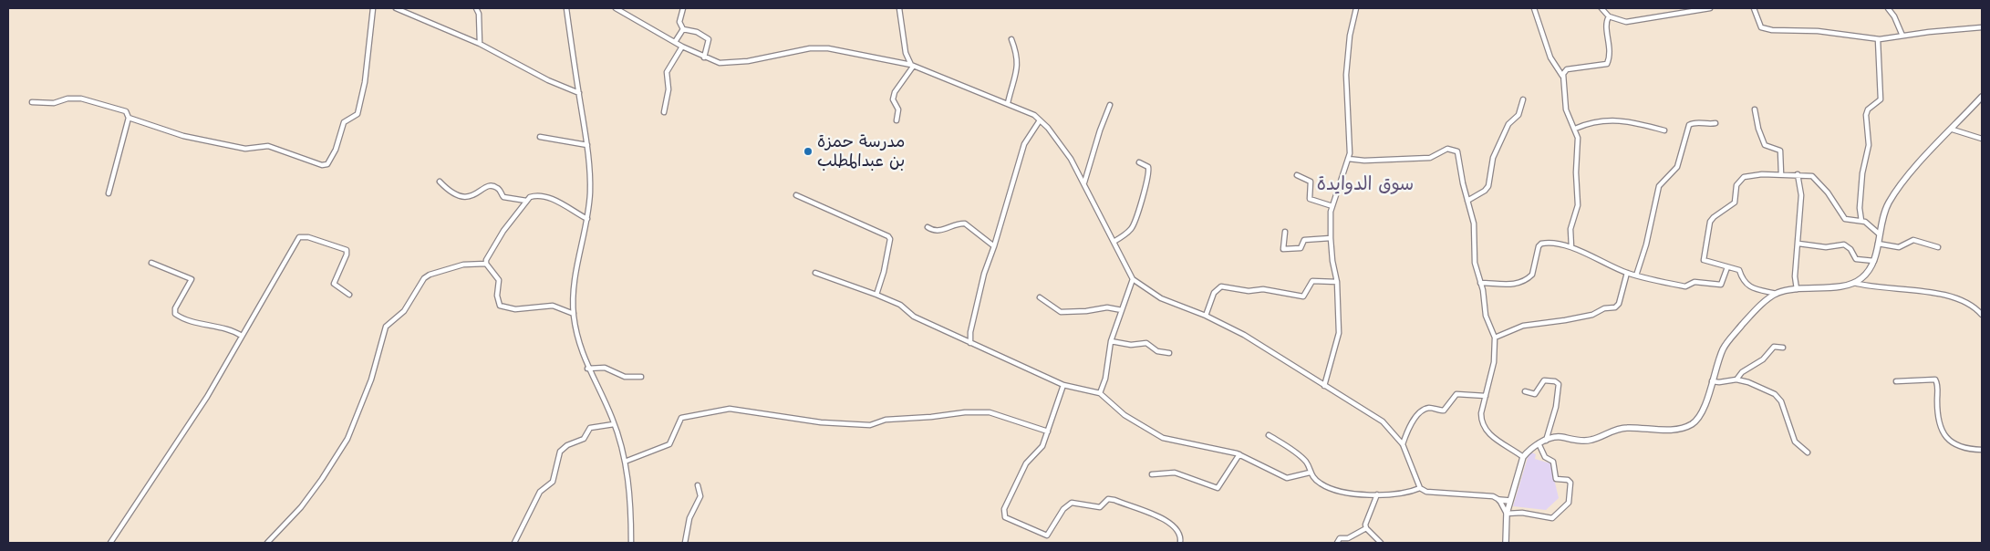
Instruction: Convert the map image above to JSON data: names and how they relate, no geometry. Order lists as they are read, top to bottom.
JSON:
{
  "districts": ["سوق الدوايدة"],
  "places": ["مدرسة حمزة بن عبدالمطلب"]
}
